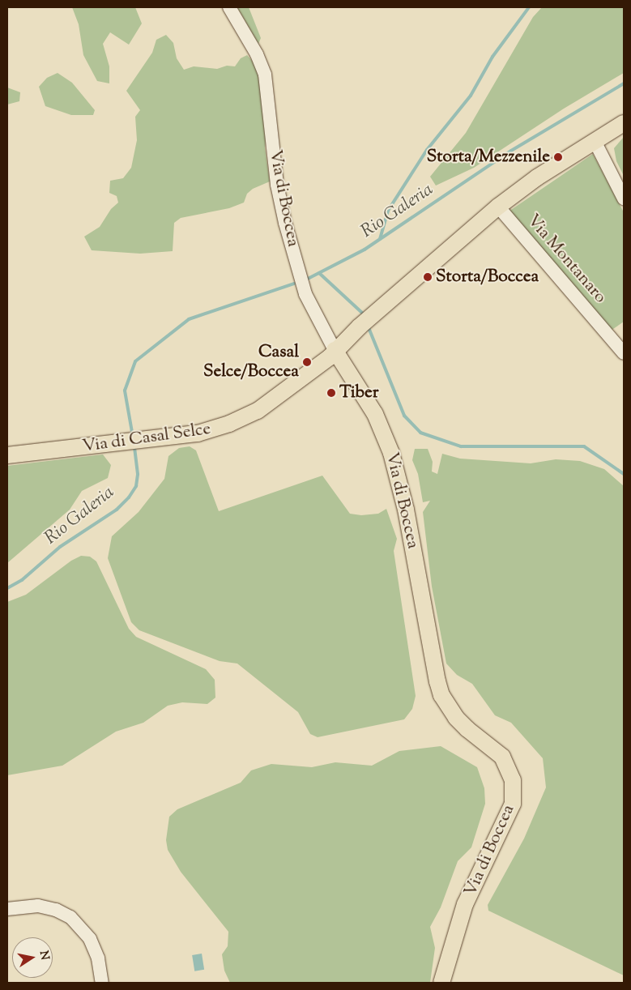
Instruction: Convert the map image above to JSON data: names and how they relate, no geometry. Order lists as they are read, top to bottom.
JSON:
{
  "streets": {
    "main road": ["Via di Boccea", "Via di Casal Selce"],
    "street": ["Via Montanaro"]
  },
  "crossings": [
    ["Via di Boccea", "Via di Casal Selce"],
    ["Via Montanaro", "Via di Casal Selce"]
  ],
  "water": ["Rio Galeria"],
  "places": [
    "Storta/Mezzenile",
    "Storta/Boccea",
    "Casal Selce/Boccea",
    "Tiber"
  ],
  "north": "right"
}
